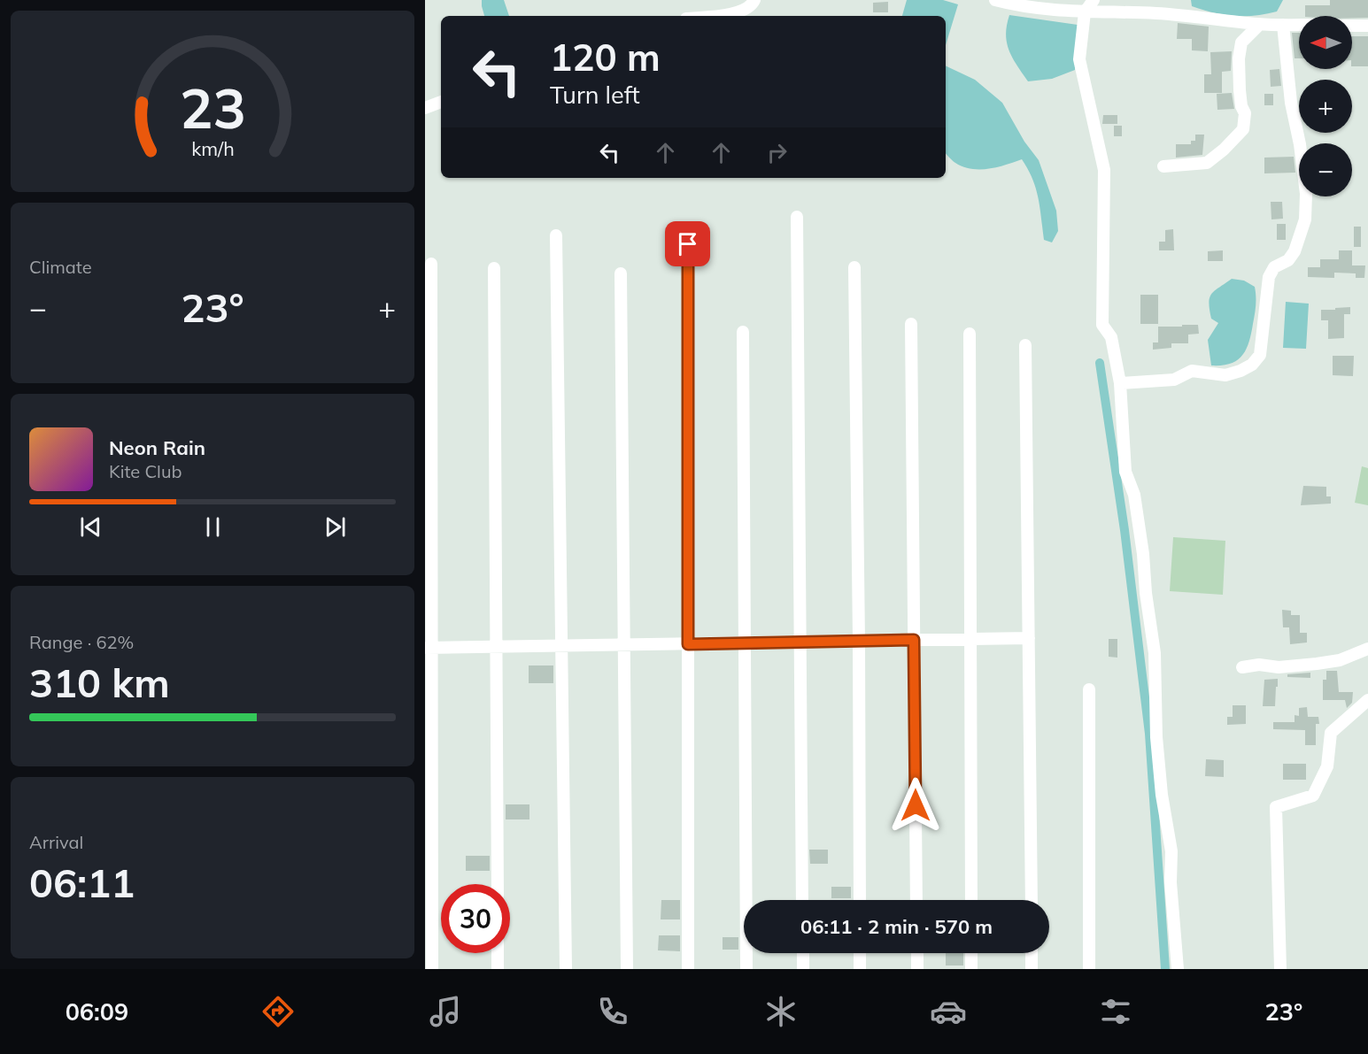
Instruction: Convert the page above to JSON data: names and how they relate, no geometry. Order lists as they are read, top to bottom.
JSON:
{
  "north": "left",
  "page": {
    "map_buttons": ["+", "−"],
    "turn": ["120 m", "Turn left"],
    "tile": [
      "Climate",
      ["Range · 62%", "310 km"],
      ["Arrival", "06:11"]
    ],
    "heat": ["−", "23°", "+"],
    "song": ["Neon Rain", "Kite Club"],
    "limit": "30",
    "trip": "06:11 · 2 min · 570 m",
    "tabs": ["06:09", "23°"],
    "gauge": ["23", "km/h"]
  }
}
